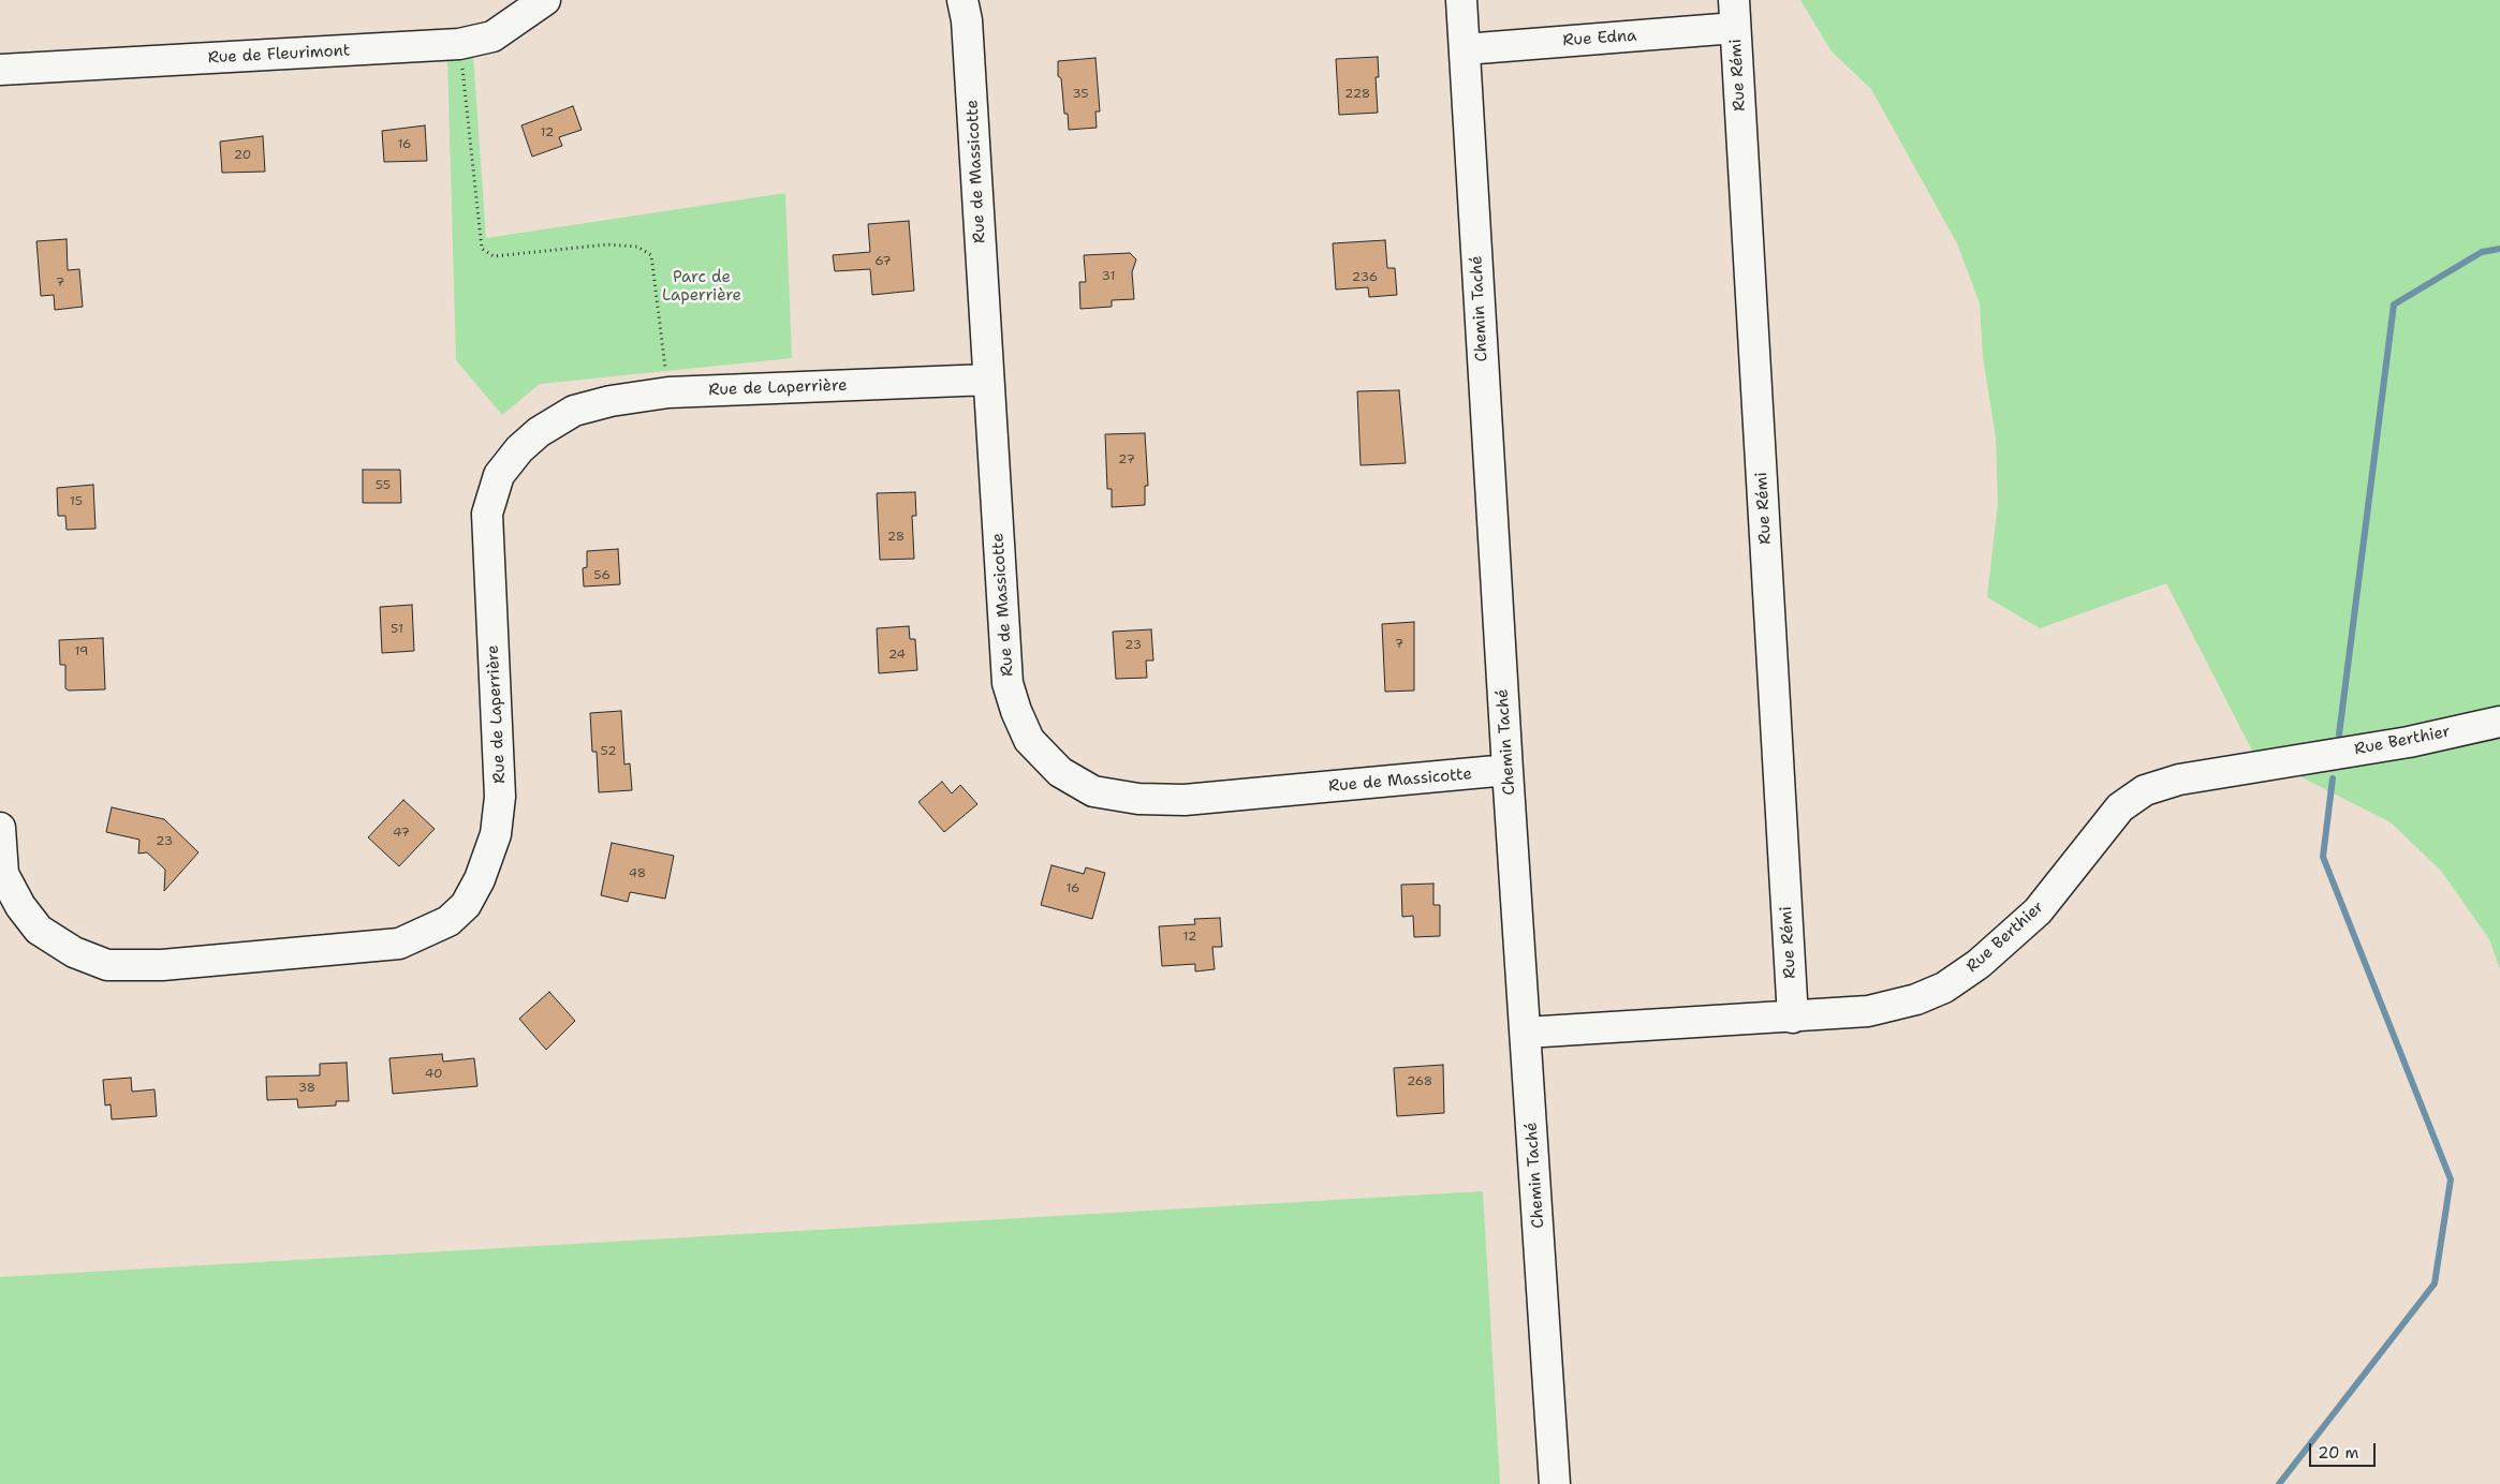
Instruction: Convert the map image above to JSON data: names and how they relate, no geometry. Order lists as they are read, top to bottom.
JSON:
{
  "streets": {
    "street": [
      "Rue Edna",
      "Rue de Fleurimont",
      "Rue Rémi",
      "Rue de Massicotte",
      "Chemin Taché",
      "Rue de Laperrière",
      "Rue Berthier"
    ]
  },
  "crossings": [
    ["Rue Edna", "Rue Rémi"],
    ["Rue Edna", "Chemin Taché"],
    ["Rue Rémi", "Rue Berthier"],
    ["Rue de Massicotte", "Chemin Taché"],
    ["Rue de Massicotte", "Rue de Laperrière"],
    ["Chemin Taché", "Rue Berthier"]
  ],
  "parks": ["Parc de Laperrière"],
  "house_numbers": [
    "35",
    "228",
    "12",
    "16",
    "20",
    "67",
    "31",
    "236",
    "7",
    "27",
    "55",
    "15",
    "28",
    "56",
    "51",
    "7",
    "23",
    "19",
    "24",
    "52",
    "47",
    "23",
    "48",
    "16",
    "12",
    "40",
    "268",
    "38"
  ],
  "scale_bar": "20 m"
}
